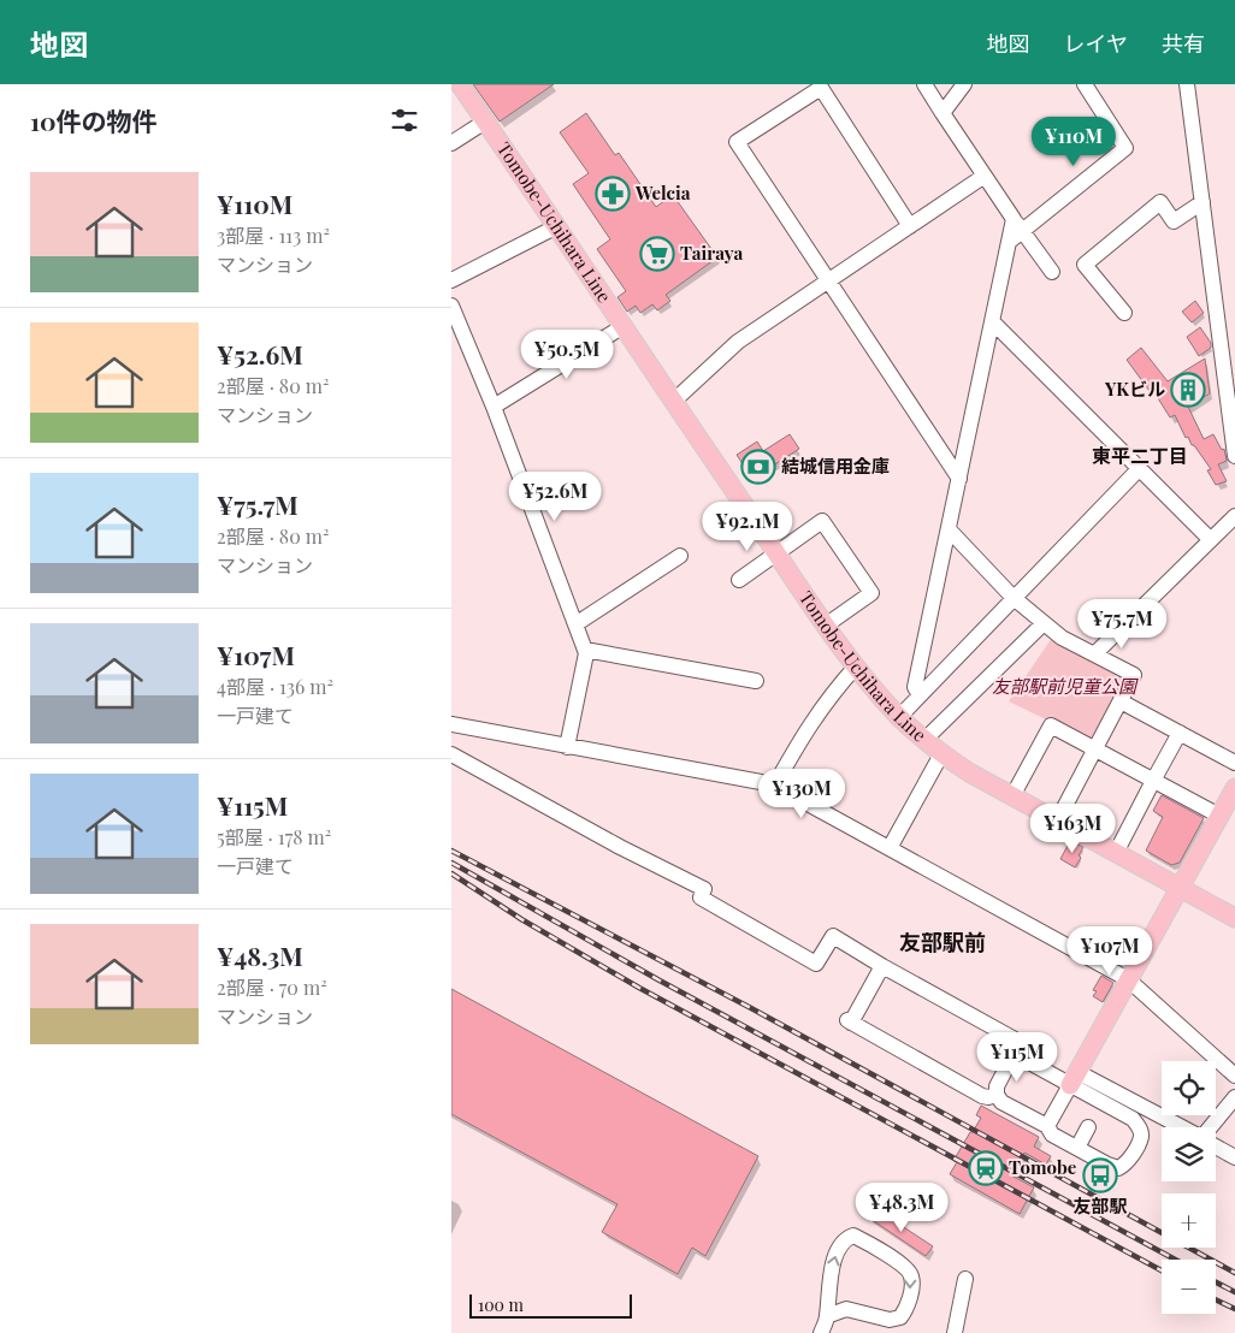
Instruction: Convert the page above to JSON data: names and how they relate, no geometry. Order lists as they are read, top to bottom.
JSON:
{
  "streets": {
    "main road": ["Tomobe-Uchihara Line"]
  },
  "districts": ["東平二丁目", "友部駅前"],
  "parks": ["友部駅前児童公園"],
  "places": {
    "pharmacy": ["Welcia"],
    "supermarket": ["Tairaya"],
    "building": ["YKビル"],
    "bank": ["結城信用金庫"],
    "station": ["Tomobe"],
    "bus stop": ["友部駅"]
  },
  "scale_bar": "100 m",
  "page": {
    "header": "地図",
    "nav": ["地図", "レイヤ", "共有"],
    "heading": "10件の物件",
    "price": [
      "¥110M",
      "¥50.5M",
      "¥52.6M",
      "¥92.1M",
      "¥75.7M",
      "¥130M",
      "¥163M",
      "¥107M",
      "¥115M",
      "¥48.3M"
    ],
    "list": [
      {
        "name": "¥110M",
        "note": "3部屋 · 113 m² · マンション"
      },
      {
        "name": "¥52.6M",
        "note": "2部屋 · 80 m² · マンション"
      },
      {
        "name": "¥75.7M",
        "note": "2部屋 · 80 m² · マンション"
      },
      {
        "name": "¥107M",
        "note": "4部屋 · 136 m² · 一戸建て"
      },
      {
        "name": "¥115M",
        "note": "5部屋 · 178 m² · 一戸建て"
      },
      {
        "name": "¥48.3M",
        "note": "2部屋 · 70 m² · マンション"
      }
    ],
    "map_buttons": ["+", "−"],
    "scale": "100 m"
  }
}
